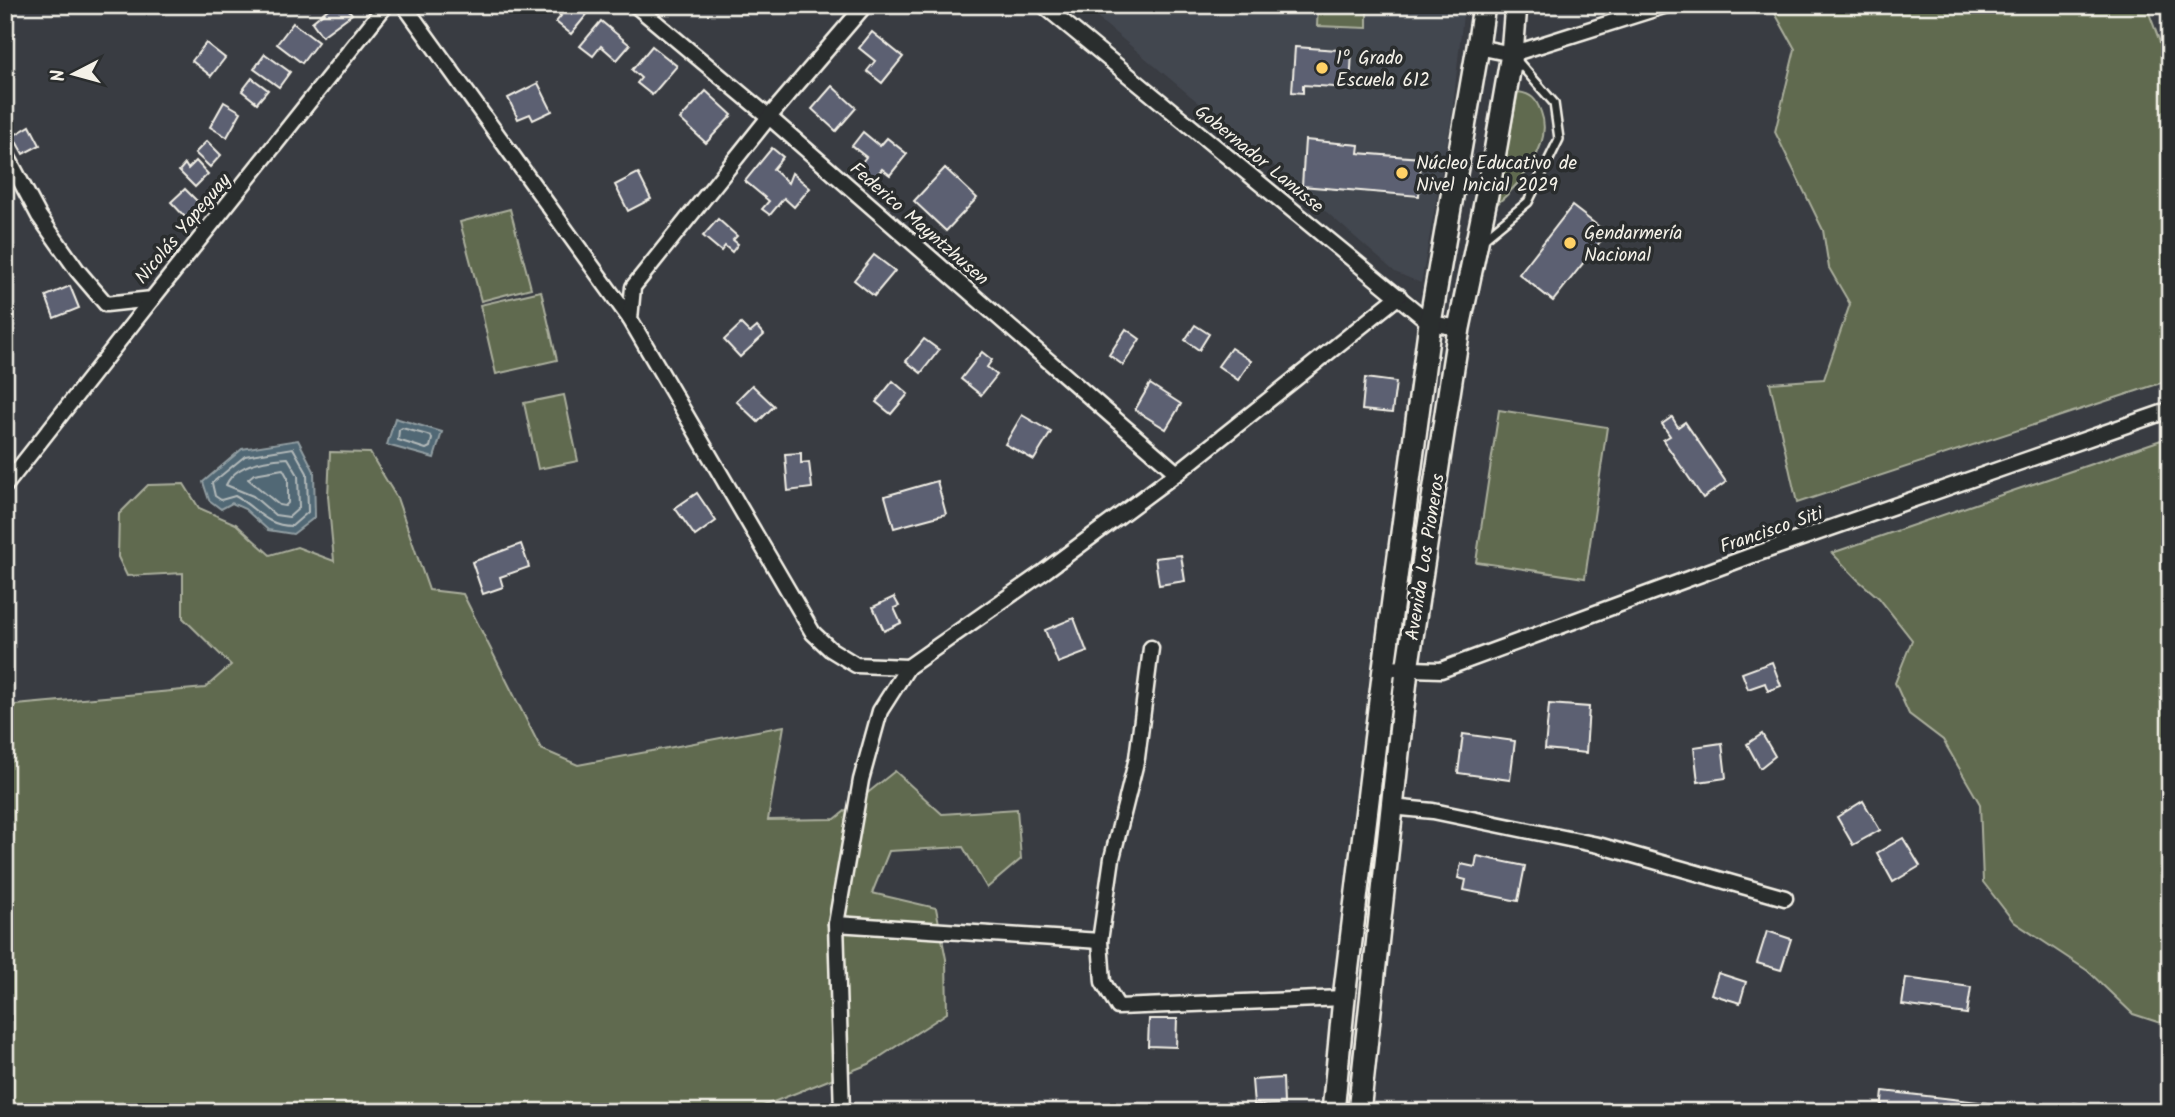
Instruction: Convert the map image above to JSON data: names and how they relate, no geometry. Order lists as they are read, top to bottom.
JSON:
{
  "streets": {
    "main road": ["Avenida Los Pioneros"],
    "street": [
      "Gobernador Lanusse",
      "Federico Mayntzhusen",
      "Nicolás Yapeguay",
      "Francisco Siti"
    ]
  },
  "crossings": [
    ["Gobernador Lanusse", "Avenida Los Pioneros"],
    ["Francisco Siti", "Avenida Los Pioneros"]
  ],
  "places": ["1º Grado Escuela 612", "Núcleo Educativo de Nivel Inicial 2029", "Gendarmería Nacional"],
  "north": "left"
}
